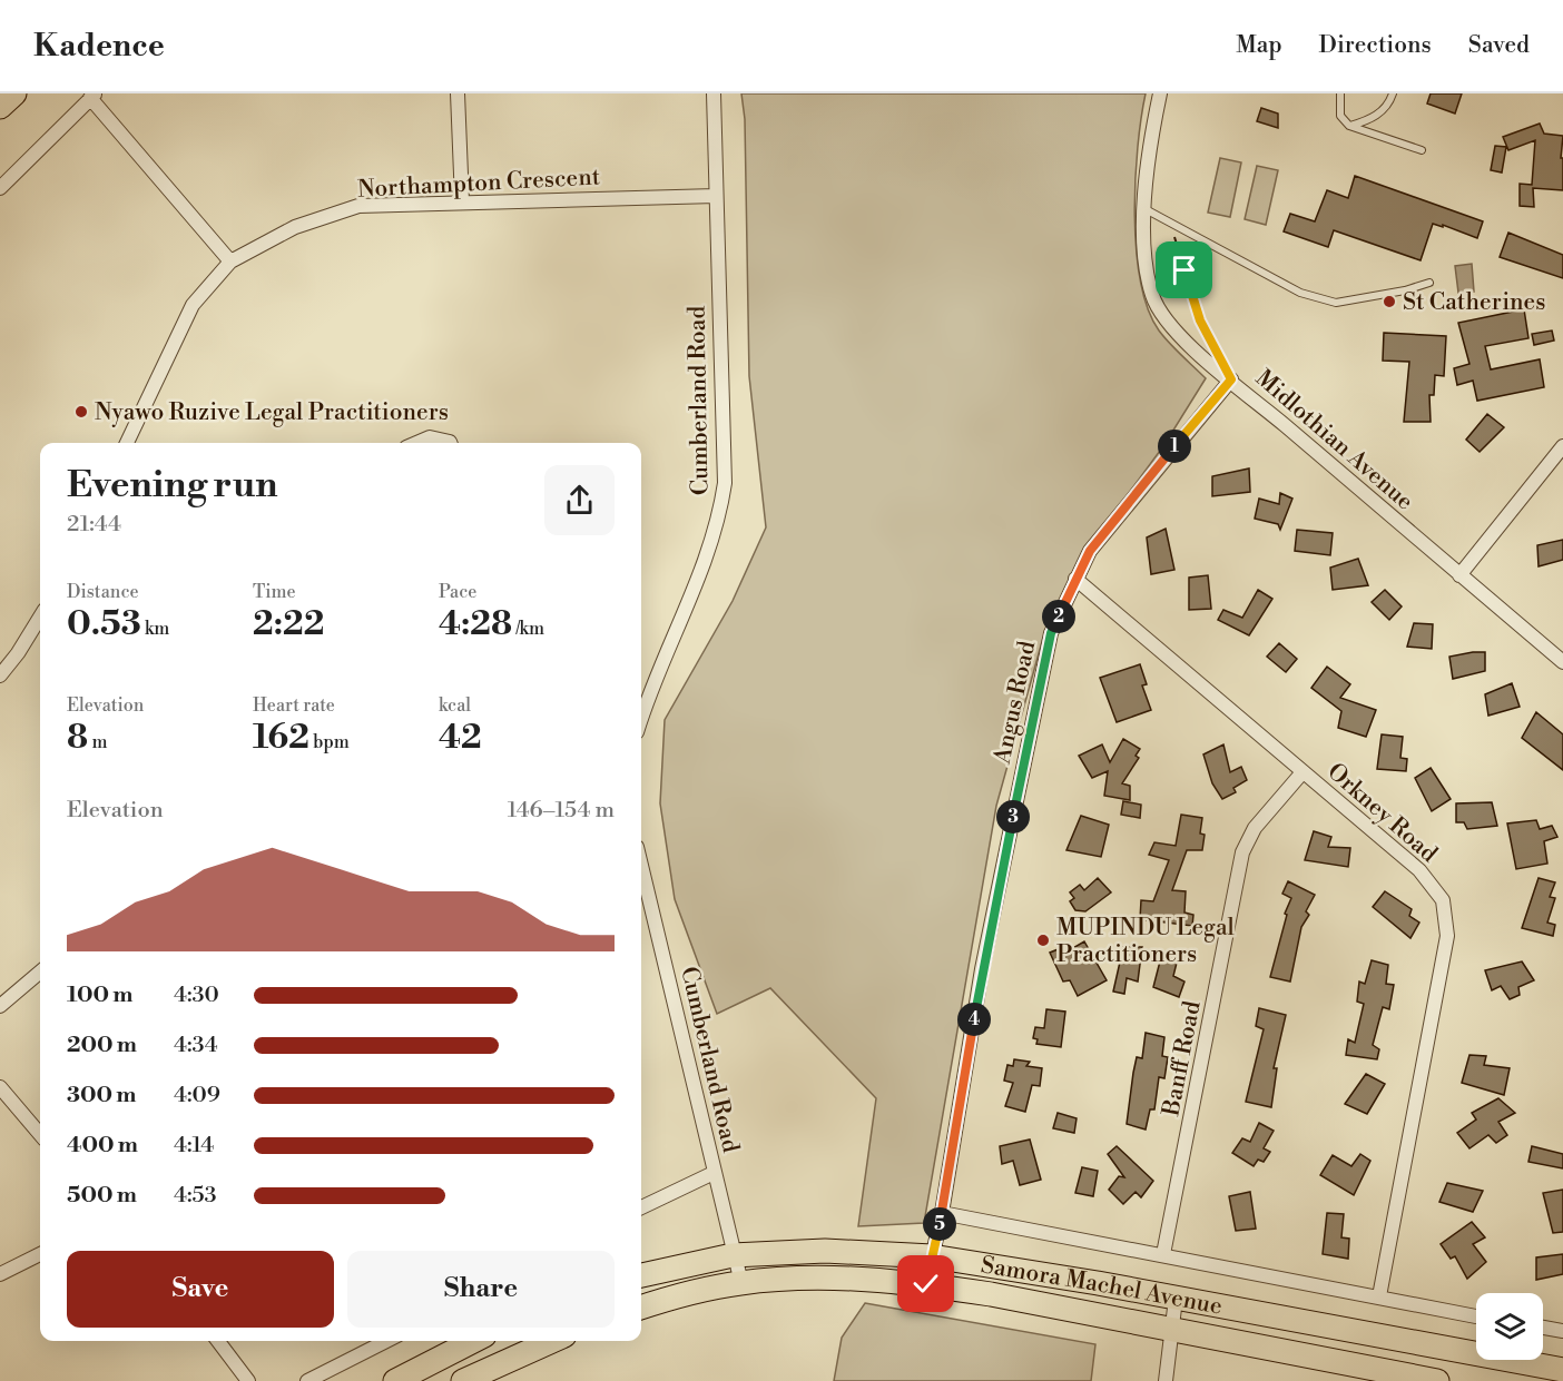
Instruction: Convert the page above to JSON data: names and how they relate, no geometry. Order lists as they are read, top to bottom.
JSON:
{
  "streets": {
    "highway": ["Samora Machel Avenue"],
    "street": [
      "Northampton Crescent",
      "Cumberland Road",
      "Midlothian Avenue",
      "Angus Road",
      "Orkney Road",
      "Banff Road"
    ]
  },
  "crossings": [
    ["Northampton Crescent", "Cumberland Road"],
    ["Cumberland Road", "Samora Machel Avenue"],
    ["Midlothian Avenue", "Angus Road"],
    ["Angus Road", "Orkney Road"],
    ["Angus Road", "Samora Machel Avenue"],
    ["Orkney Road", "Banff Road"],
    ["Orkney Road", "Samora Machel Avenue"],
    ["Banff Road", "Samora Machel Avenue"]
  ],
  "places": ["St Catherines", "Nyawo Ruzive Legal Practitioners", "MUPINDU Legal Practitioners"],
  "page": {
    "header": "Kadence",
    "nav": ["Map", "Directions", "Saved"],
    "pins": [
      "1",
      "2",
      "3",
      "4",
      "5"
    ],
    "heading": ["Evening run", "21:44"],
    "stats": [
      ["Distance", "0.53 km"],
      ["Time", "2:22"],
      ["Pace", "4:28 /km"],
      ["Elevation", "8 m"],
      ["Heart rate", "162 bpm"],
      ["kcal", "42"]
    ],
    "chart": ["Elevation", "146–154 m"],
    "list": [
      {
        "name": "100 m",
        "note": "4:30"
      },
      {
        "name": "200 m",
        "note": "4:34"
      },
      {
        "name": "300 m",
        "note": "4:09"
      },
      {
        "name": "400 m",
        "note": "4:14"
      },
      {
        "name": "500 m",
        "note": "4:53"
      }
    ],
    "buttons": ["Save", "Share"]
  }
}
